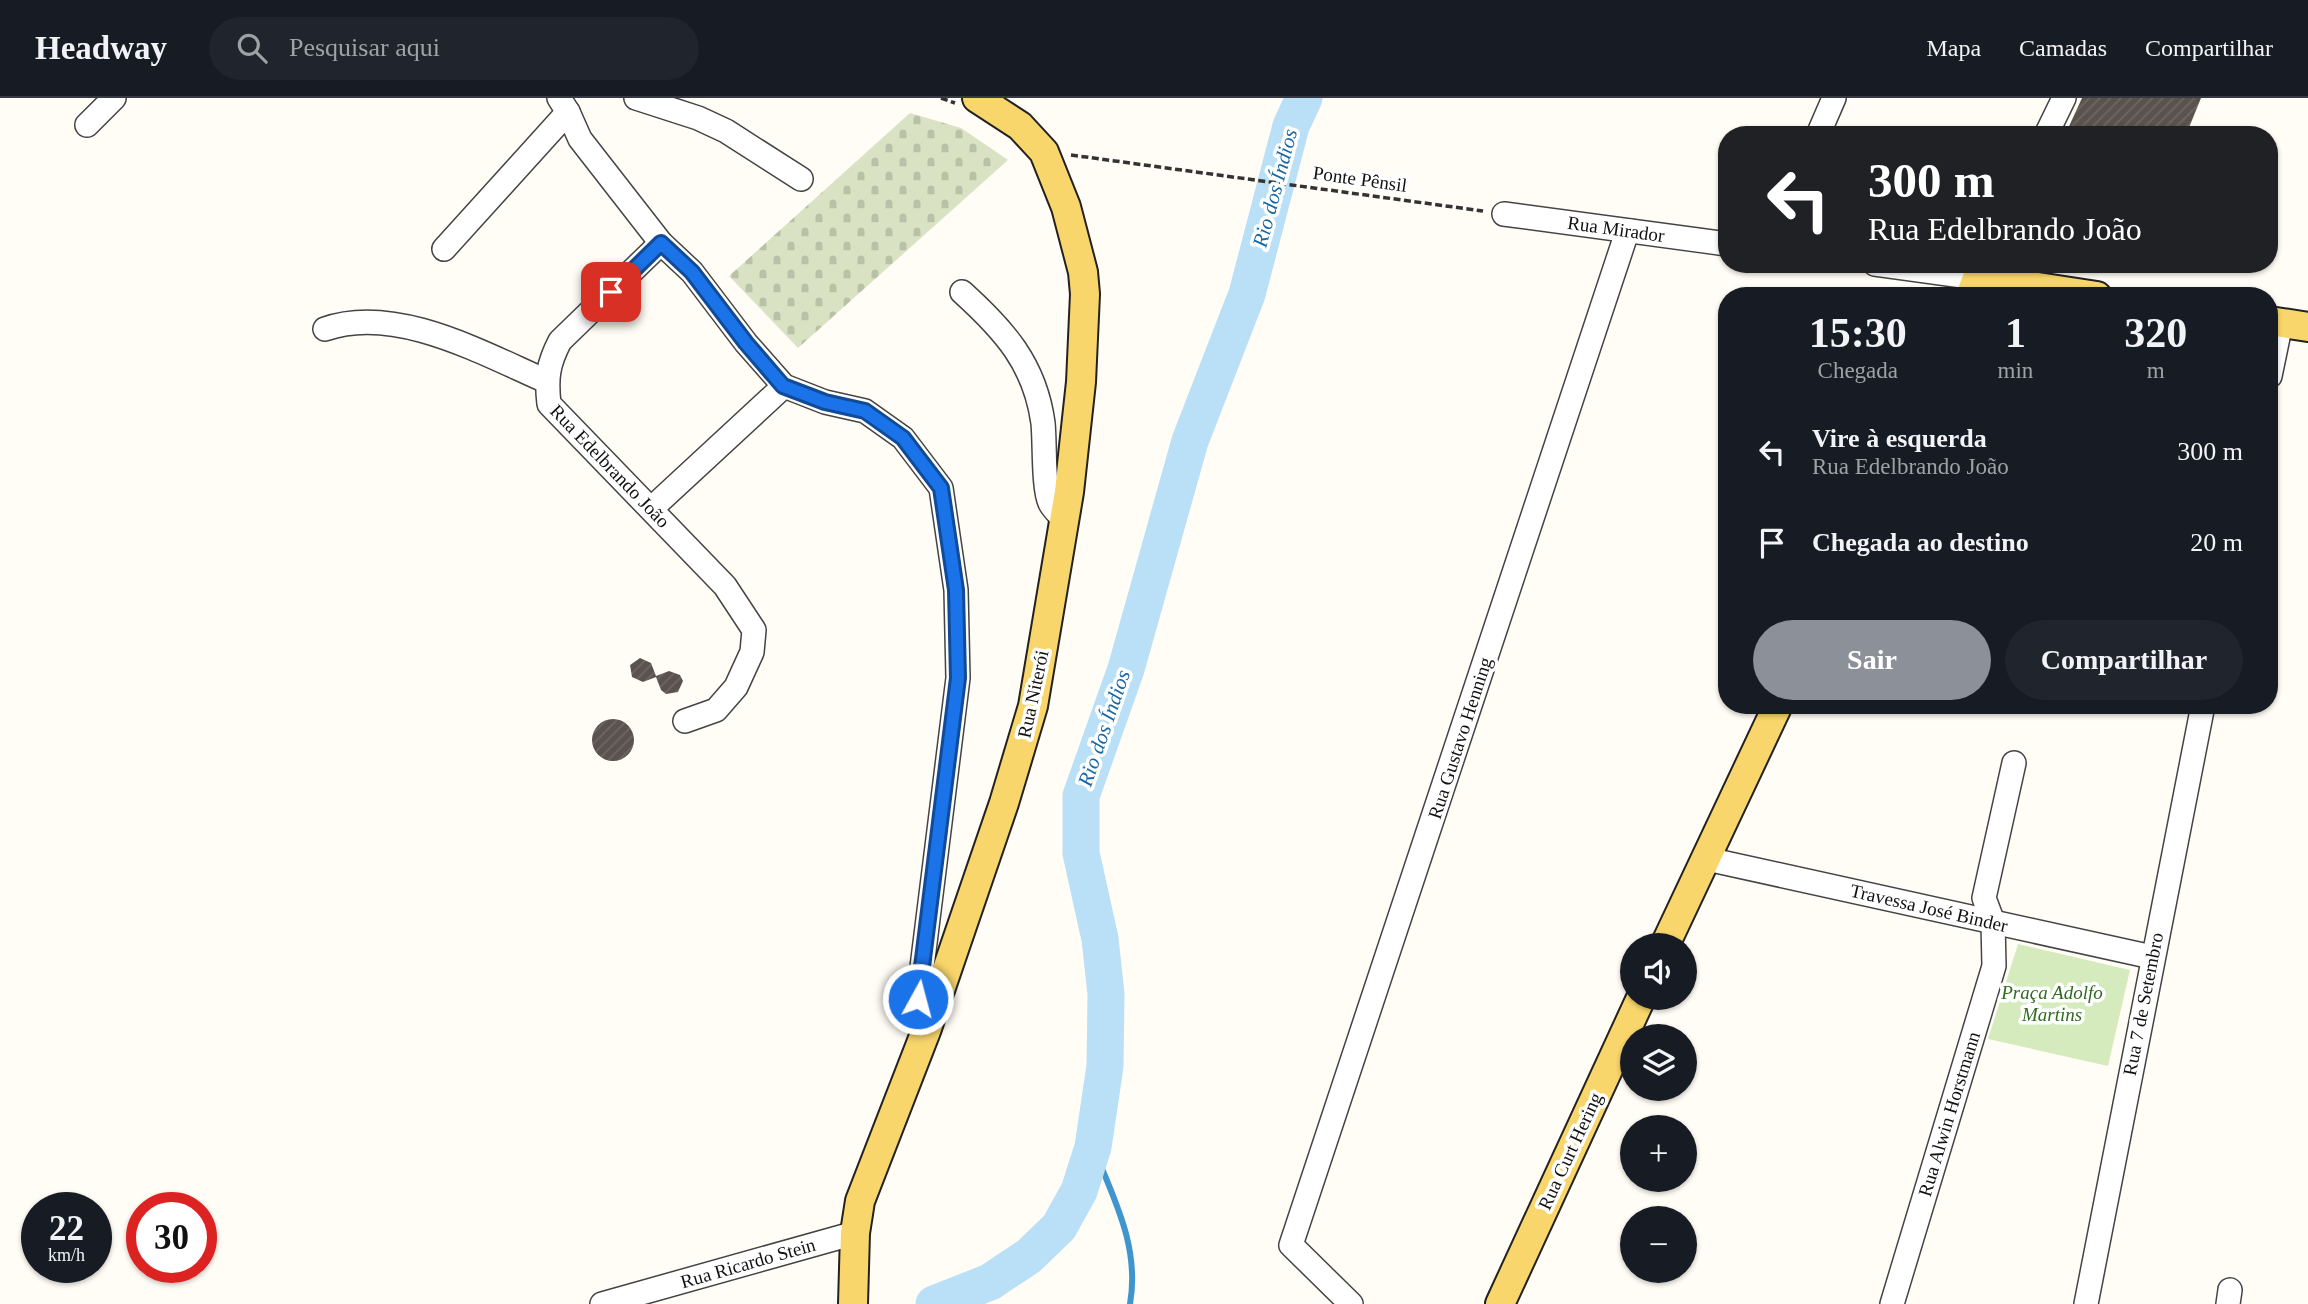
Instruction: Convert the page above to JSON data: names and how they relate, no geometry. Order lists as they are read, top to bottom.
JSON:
{
  "streets": {
    "main road": ["Rua Niterói", "Rua Curt Hering"],
    "street": [
      "Rua Mirador",
      "Rua Edelbrando João",
      "Rua Gustavo Henning",
      "Travessa José Binder",
      "Rua 7 de Setembro",
      "Rua Alwin Horstmann",
      "Rua Ricardo Stein"
    ],
    "path": ["Ponte Pênsil"]
  },
  "crossings": [
    ["Ponte Pênsil", "Rua Mirador"],
    ["Ponte Pênsil", "Rua Niterói"],
    ["Rua Mirador", "Rua Gustavo Henning"],
    ["Rua Niterói", "Rua Ricardo Stein"],
    ["Travessa José Binder", "Rua 7 de Setembro"],
    ["Travessa José Binder", "Rua Alwin Horstmann"]
  ],
  "water": ["Rio dos Índios"],
  "parks": ["Praça Adolfo Martins"],
  "page": {
    "header": "Headway",
    "search": "Pesquisar aqui",
    "nav": ["Mapa", "Camadas", "Compartilhar"],
    "turn": ["300 m", "Rua Edelbrando João"],
    "eta": [
      "15:30",
      "Chegada",
      "1",
      "min",
      "320",
      "m"
    ],
    "list": [
      {
        "name": "Vire à esquerda",
        "note": "Rua Edelbrando João",
        "value": "300 m"
      },
      {
        "name": "Chegada ao destino",
        "value": "20 m"
      }
    ],
    "buttons": ["Sair", "Compartilhar"],
    "map_buttons": ["+", "−"],
    "speed": "22 km/h",
    "limit": "30"
  }
}
